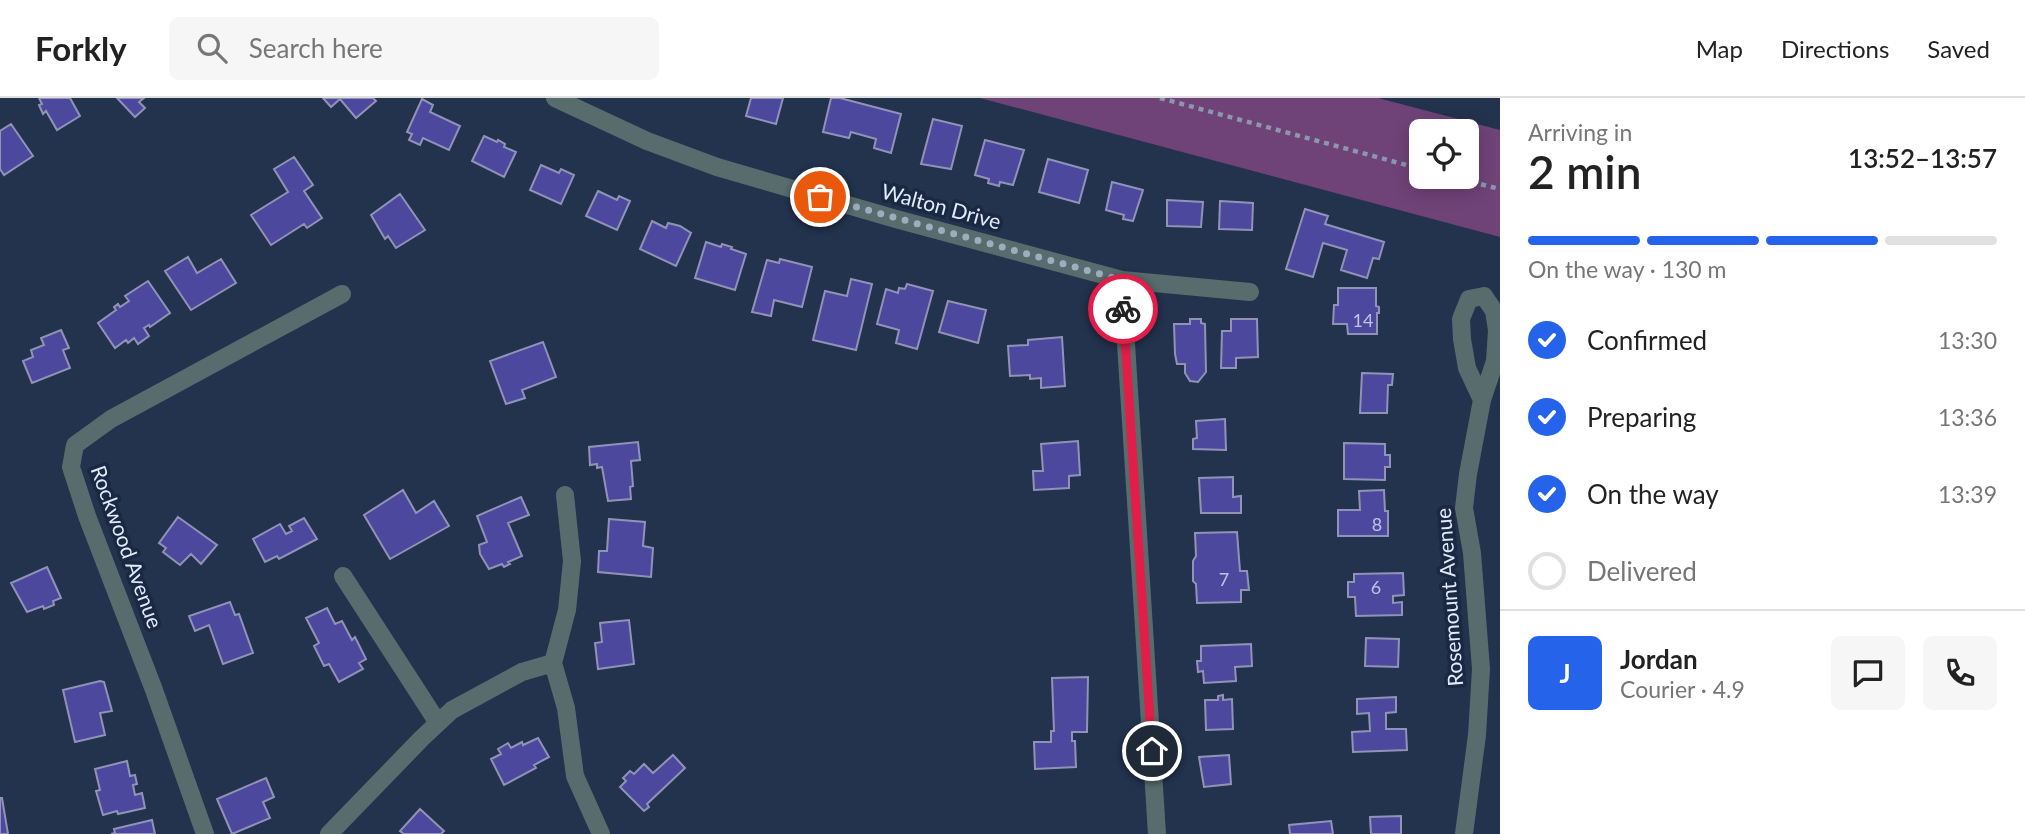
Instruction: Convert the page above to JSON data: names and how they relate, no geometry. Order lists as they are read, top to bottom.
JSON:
{
  "streets": {
    "street": ["Walton Drive", "Rockwood Avenue", "Rosemount Avenue"]
  },
  "house_numbers": [
    "14",
    "8",
    "7",
    "6"
  ],
  "page": {
    "header": "Forkly",
    "search": "Search here",
    "nav": ["Map", "Directions", "Saved"],
    "heading": ["2 min", "Arriving in", "13:52–13:57"],
    "panel": ["Jordan", "Courier · 4.9"],
    "bar": "On the way · 130 m",
    "list": [
      ["Confirmed", "13:30"],
      ["Preparing", "13:36"],
      ["On the way", "13:39"],
      "Delivered"
    ],
    "round": "J"
  }
}
